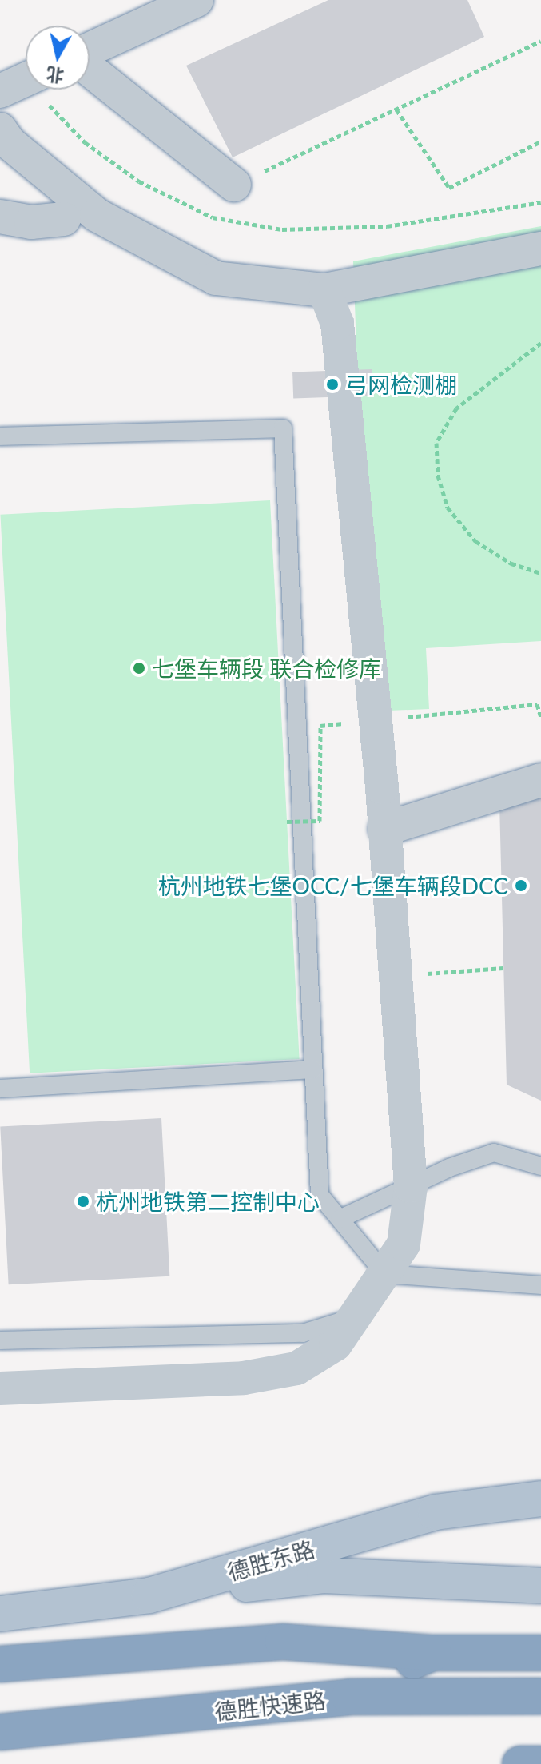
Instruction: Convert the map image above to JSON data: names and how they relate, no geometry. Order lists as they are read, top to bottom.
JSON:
{
  "streets": {
    "highway": ["德胜快速路"],
    "main road": ["德胜东路"]
  },
  "places": [
    "弓网检测棚",
    "七堡车辆段 联合检修库",
    "杭州地铁七堡OCC/七堡车辆段DCC",
    "杭州地铁第二控制中心"
  ],
  "north": "bottom"
}
